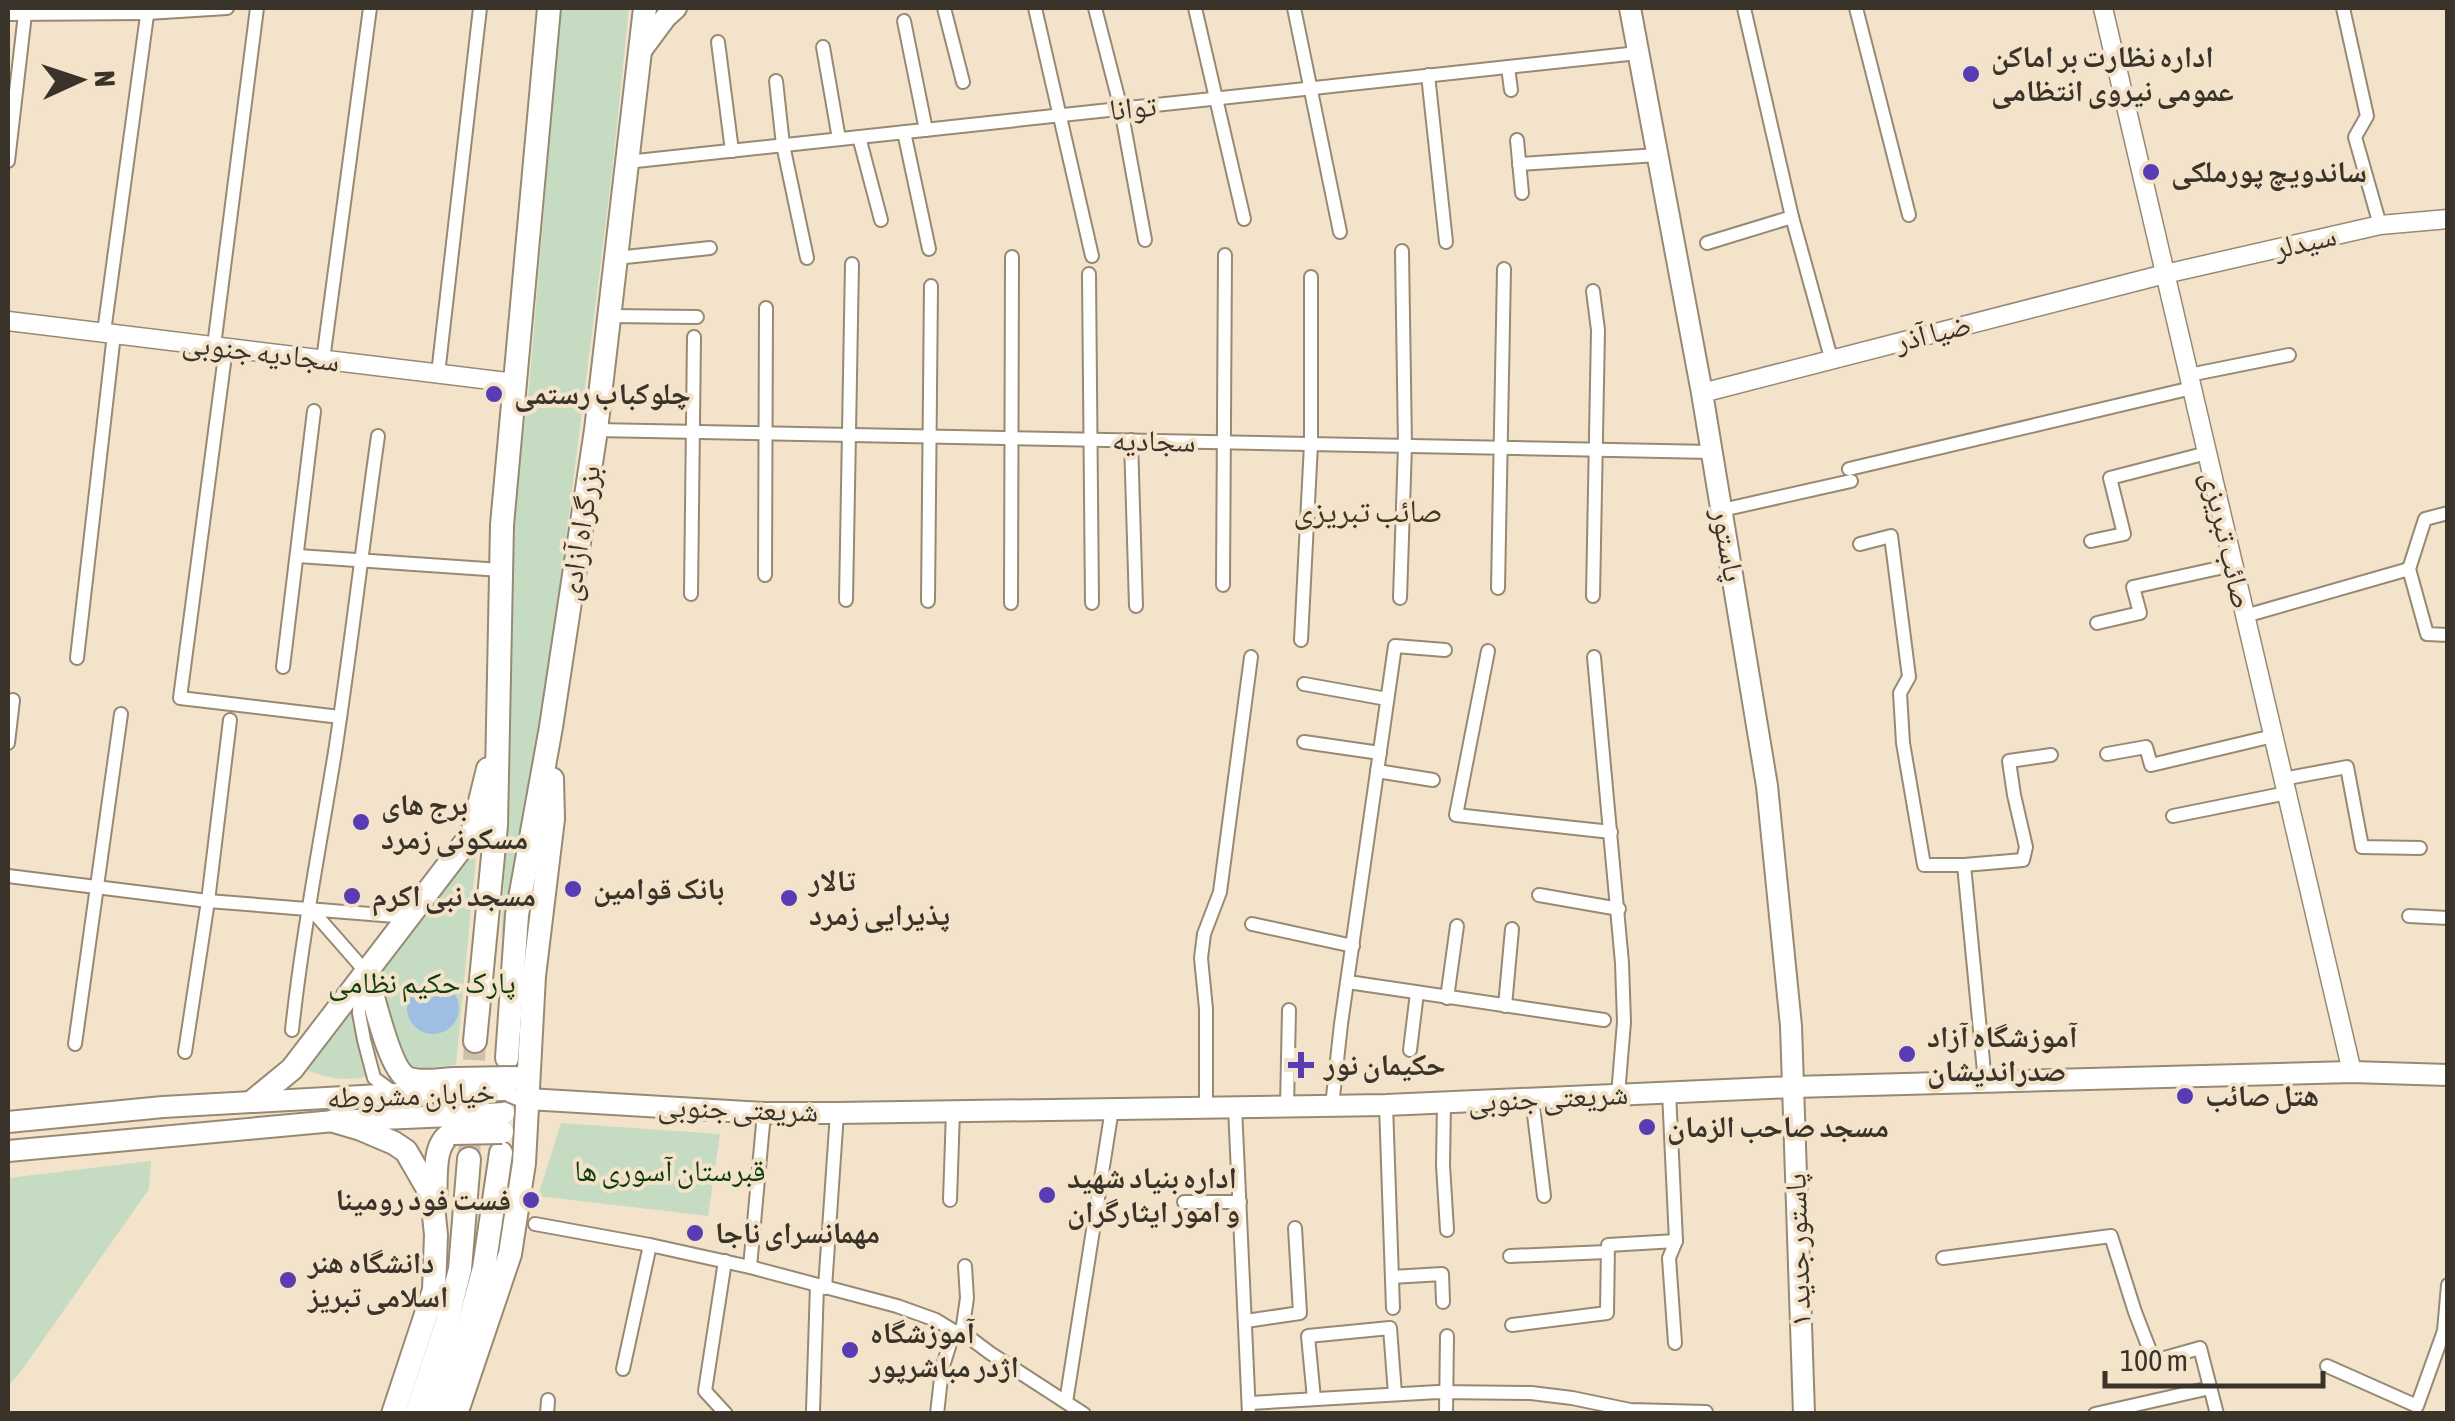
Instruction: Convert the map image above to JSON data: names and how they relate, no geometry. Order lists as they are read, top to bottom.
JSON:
{
  "streets": {
    "highway": ["بزرگراه آزادی"],
    "main road": [
      "سیدلر",
      "ضیا آذر",
      "سجادیه جنوبی",
      "صائب تبریزی",
      "پاستور",
      "خیابان مشروطه",
      "شریعتی جنوبی",
      "پاستور جدید ۱"
    ],
    "street": ["توانا", "سجادیه"]
  },
  "crossings": [
    ["توانا", "بزرگراه آزادی"],
    ["توانا", "پاستور"],
    ["سیدلر", "ضیا آذر"],
    ["سیدلر", "صائب تبریزی"],
    ["ضیا آذر", "صائب تبریزی"],
    ["ضیا آذر", "پاستور"],
    ["سجادیه", "بزرگراه آزادی"],
    ["سجادیه", "پاستور"],
    ["بزرگراه آزادی", "خیابان مشروطه"],
    ["بزرگراه آزادی", "شریعتی جنوبی"],
    ["صائب تبریزی", "شریعتی جنوبی"],
    ["پاستور", "شریعتی جنوبی"],
    ["پاستور", "پاستور جدید ۱"],
    ["خیابان مشروطه", "شریعتی جنوبی"],
    ["شریعتی جنوبی", "پاستور جدید ۱"]
  ],
  "districts": ["صائب تبریزی"],
  "parks": ["پارک حکیم نظامی", "قبرستان آسوری ها"],
  "places": {
    "other": [
      "اداره نظارت بر اماکن عمومی نیروی انتظامی",
      "ساندویچ پورملکی",
      "چلوکباب رستمی",
      "برج های مسکونی زمرد",
      "بانک قوامین",
      "مسجد نبی اکرم",
      "تالار پذیرایی زمرد",
      "آموزشگاه آزاد صدراندیشان",
      "هتل صائب",
      "مسجد صاحب الزمان",
      "اداره بنیاد شهید و امور ایثارگران",
      "فست فود رومینا",
      "مهمانسرای ناجا",
      "دانشگاه هنر اسلامی تبریز",
      "آموزشگاه اژدر مباشرپور"
    ],
    "health": ["حکیمان نور"]
  },
  "scale_bar": "100 m",
  "north": "right"
}
